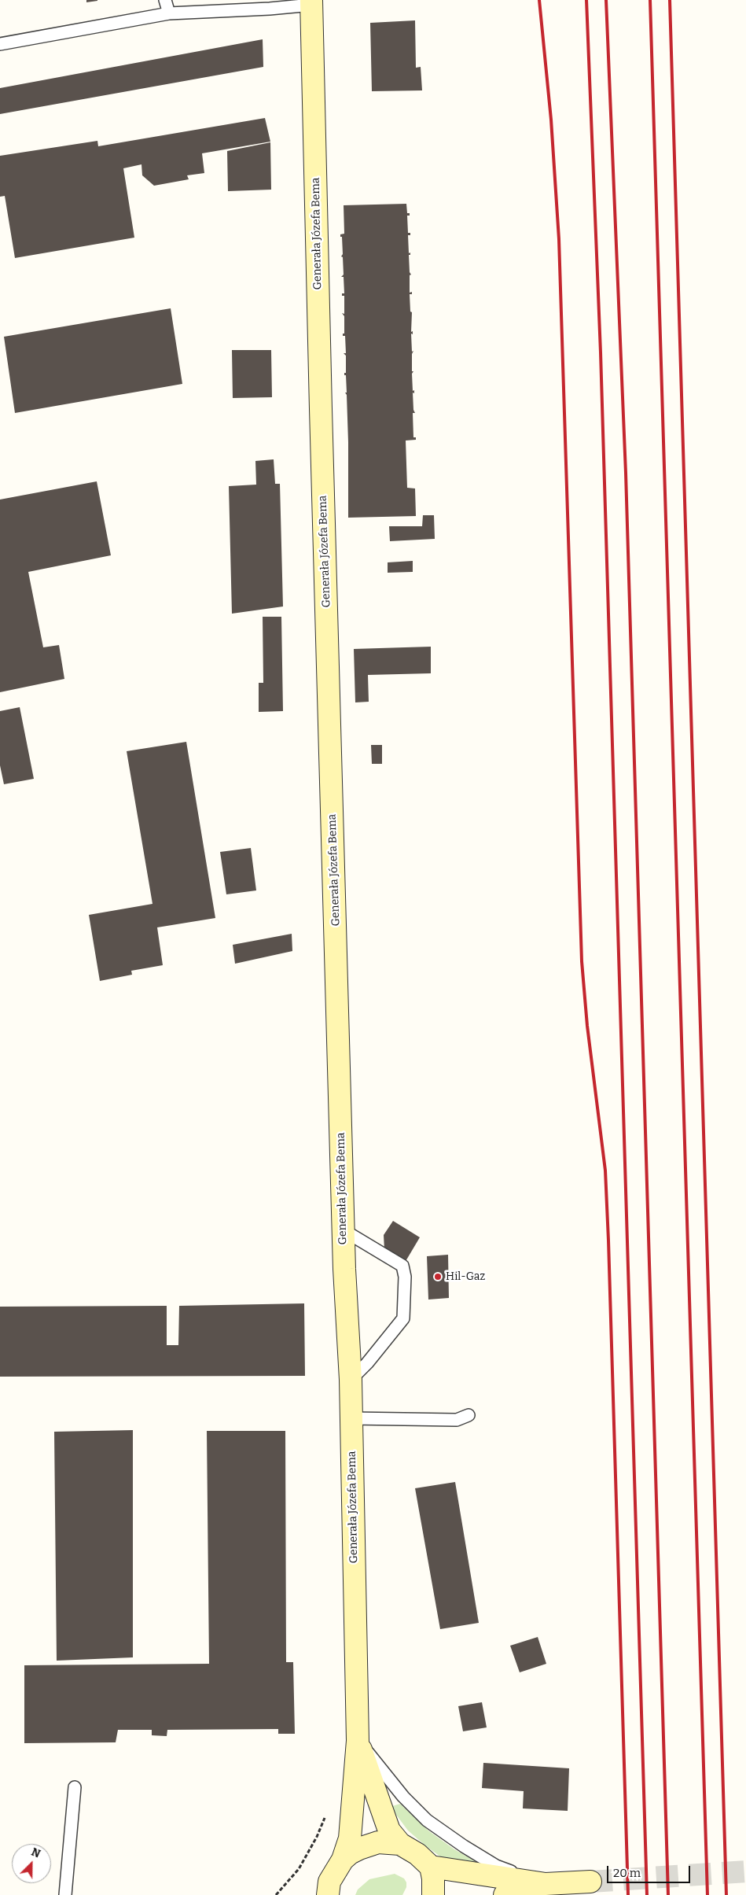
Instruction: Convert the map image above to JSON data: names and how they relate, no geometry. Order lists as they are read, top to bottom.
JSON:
{
  "streets": {
    "street": ["Generała Józefa Bema"]
  },
  "places": ["Hil-Gaz"],
  "scale_bar": "20 m",
  "north": "top right"
}
